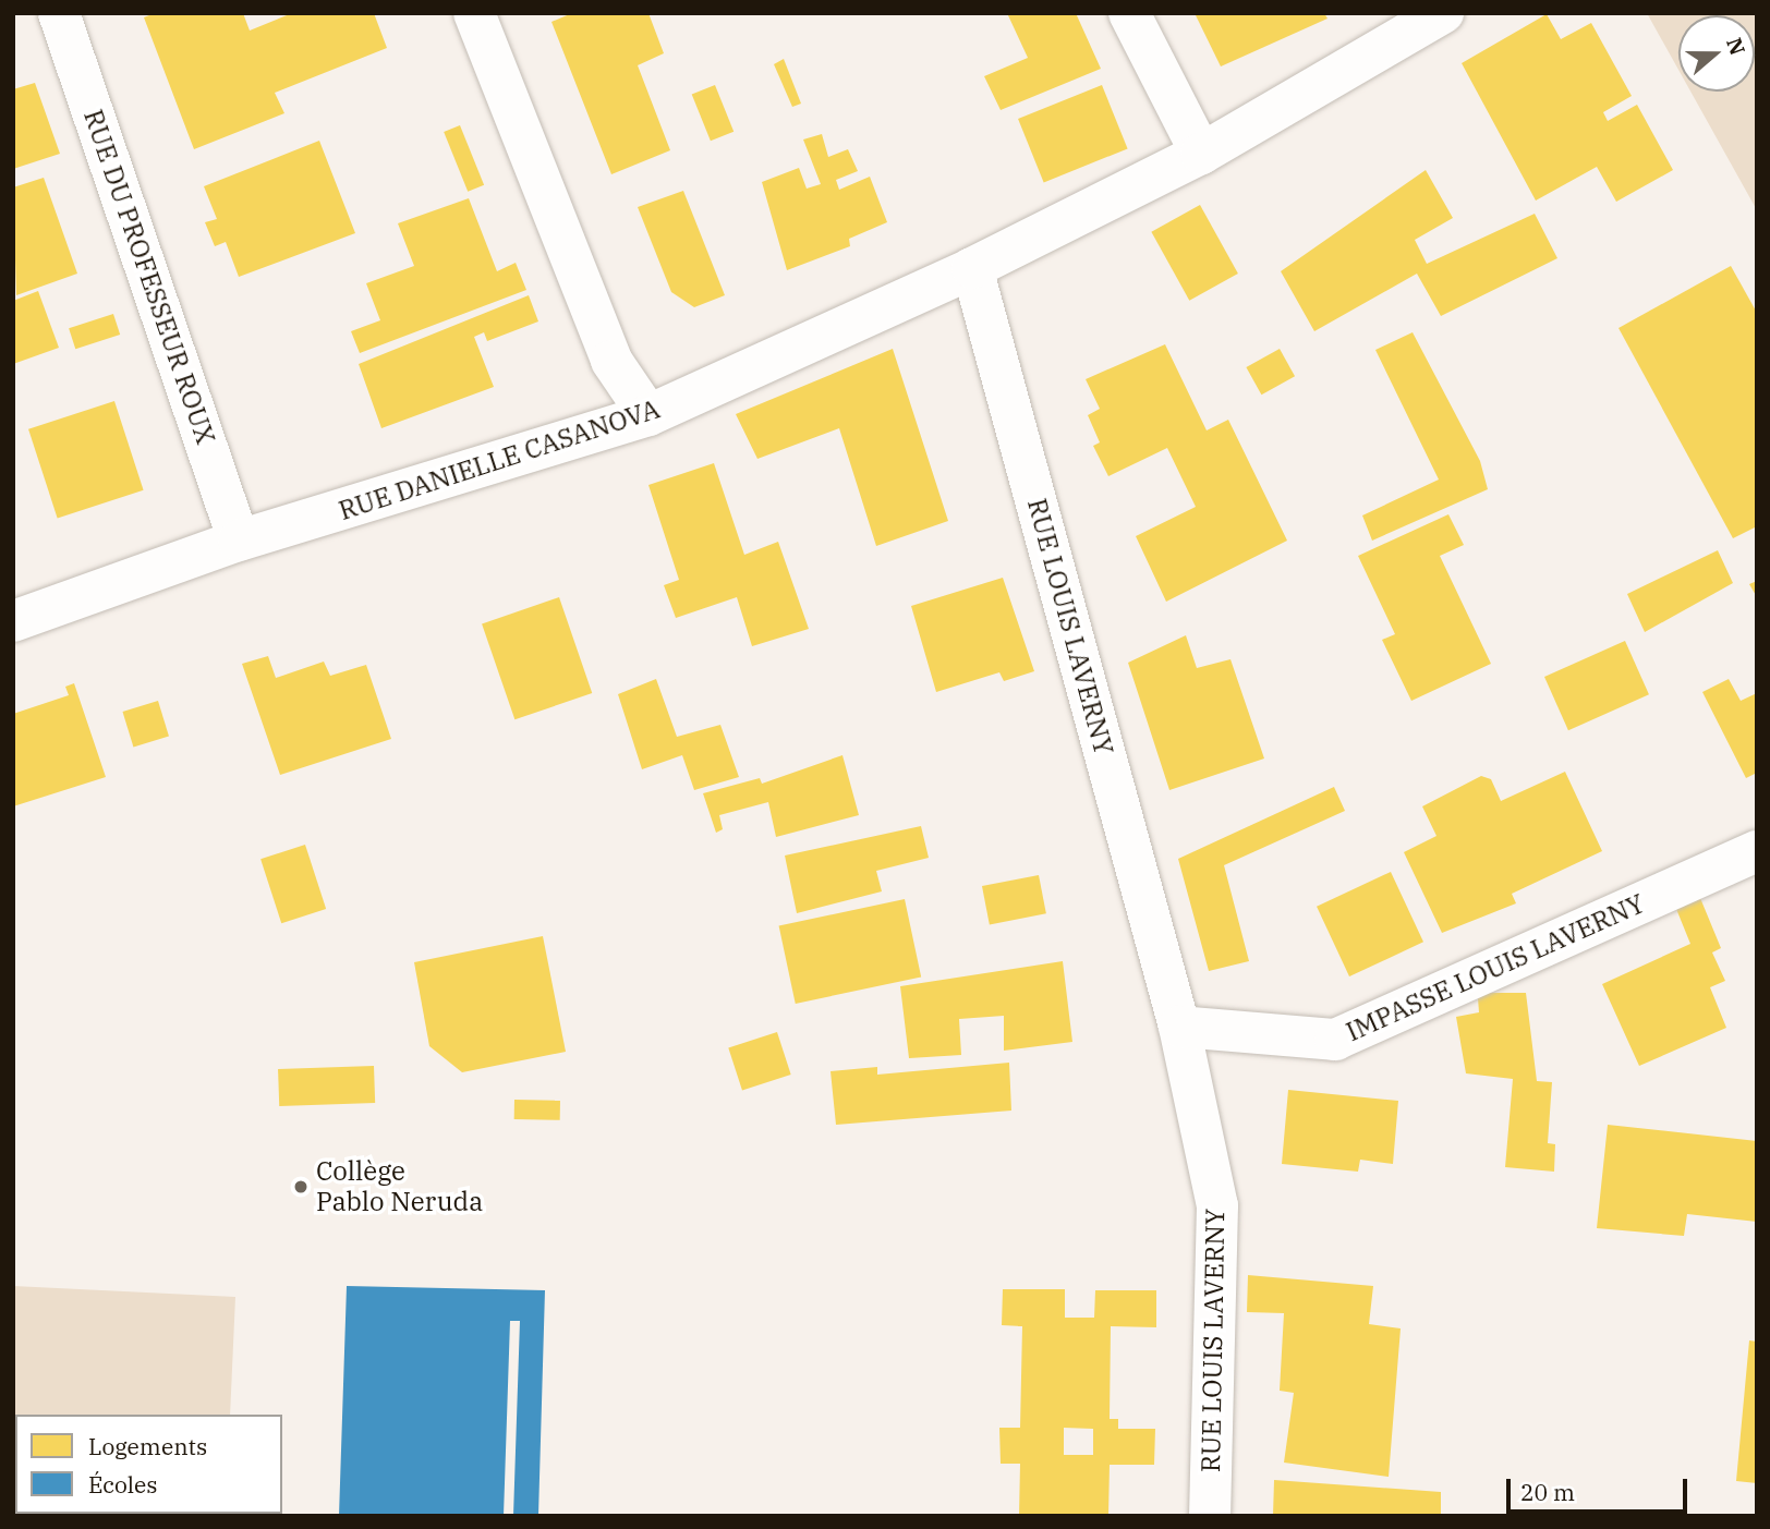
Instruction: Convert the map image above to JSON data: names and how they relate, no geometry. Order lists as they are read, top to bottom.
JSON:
{
  "streets": {
    "street": [
      "RUE DU PROFESSEUR ROUX",
      "RUE DANIELLE CASANOVA",
      "RUE LOUIS LAVERNY",
      "IMPASSE LOUIS LAVERNY"
    ]
  },
  "crossings": [
    ["RUE DU PROFESSEUR ROUX", "RUE DANIELLE CASANOVA"],
    ["RUE DANIELLE CASANOVA", "RUE LOUIS LAVERNY"],
    ["RUE LOUIS LAVERNY", "IMPASSE LOUIS LAVERNY"]
  ],
  "places": ["Collège Pablo Neruda"],
  "legend": ["Logements", "Écoles"],
  "scale_bar": "20 m",
  "north": "right"
}
